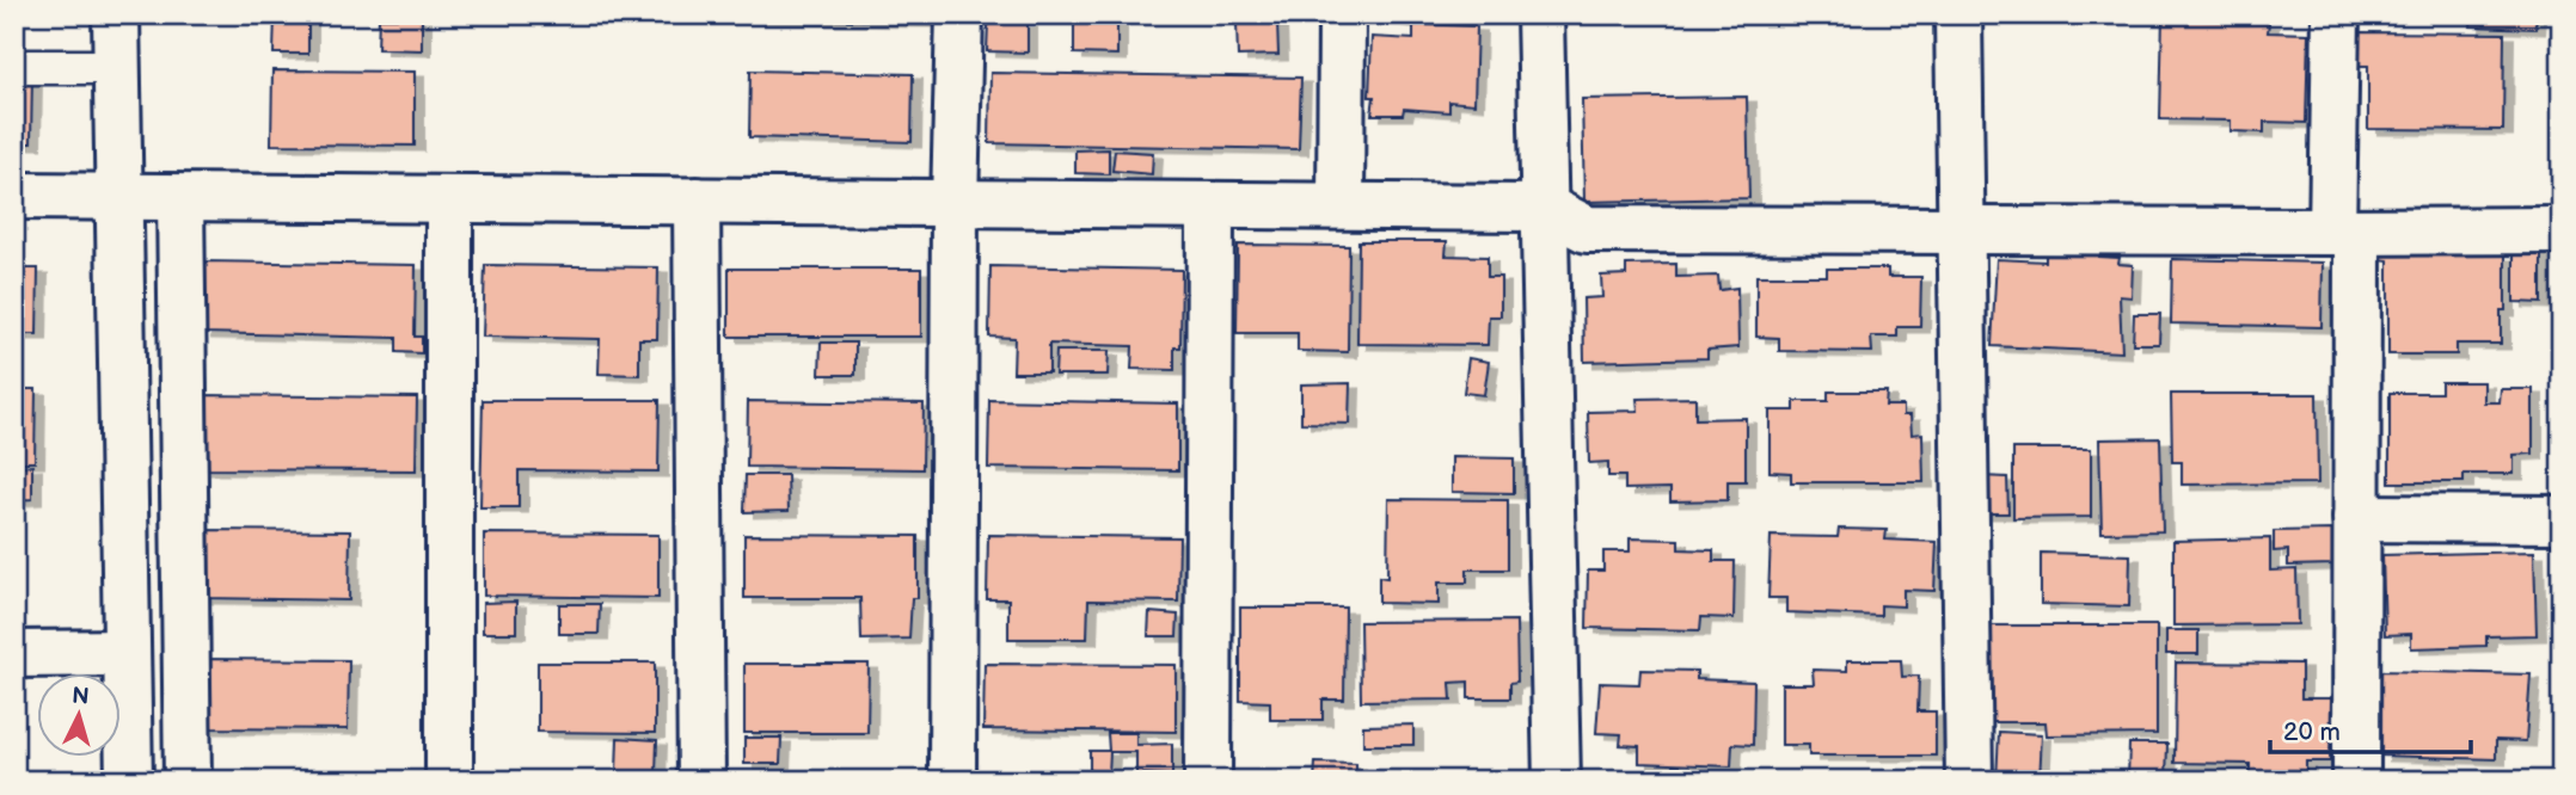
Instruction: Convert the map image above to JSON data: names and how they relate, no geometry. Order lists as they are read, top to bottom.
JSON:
{
  "scale_bar": "20 m",
  "north": "top"
}
